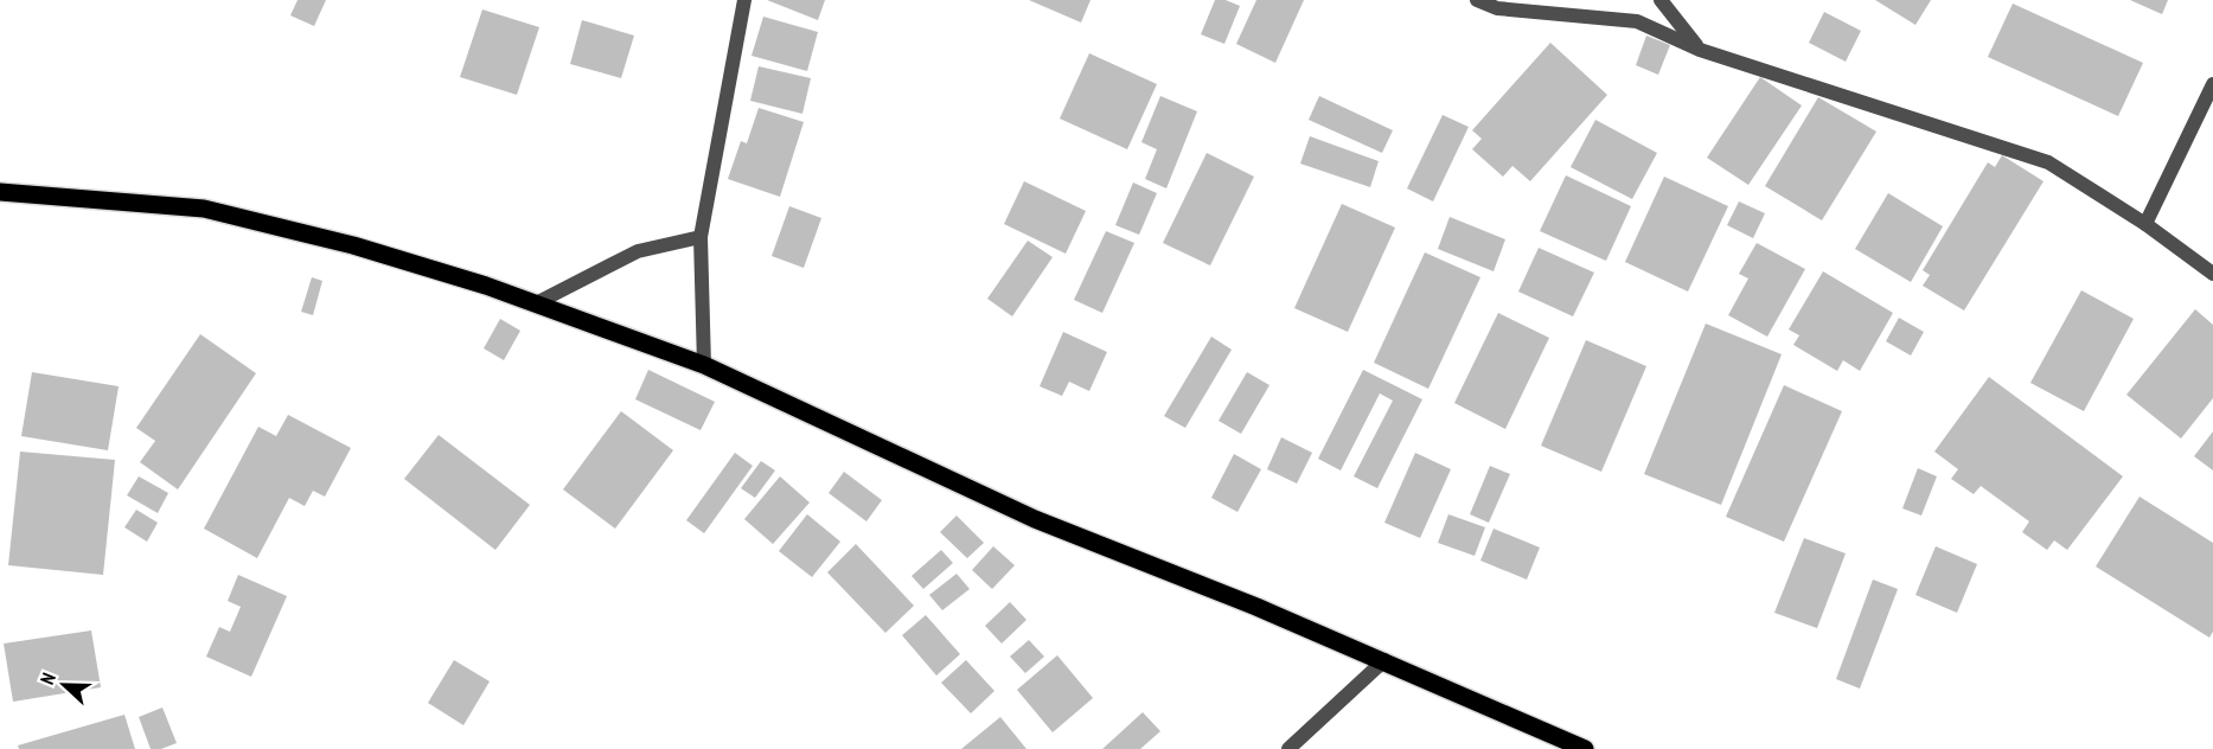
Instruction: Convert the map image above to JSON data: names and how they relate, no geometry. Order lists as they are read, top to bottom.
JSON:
{
  "north": "left"
}
